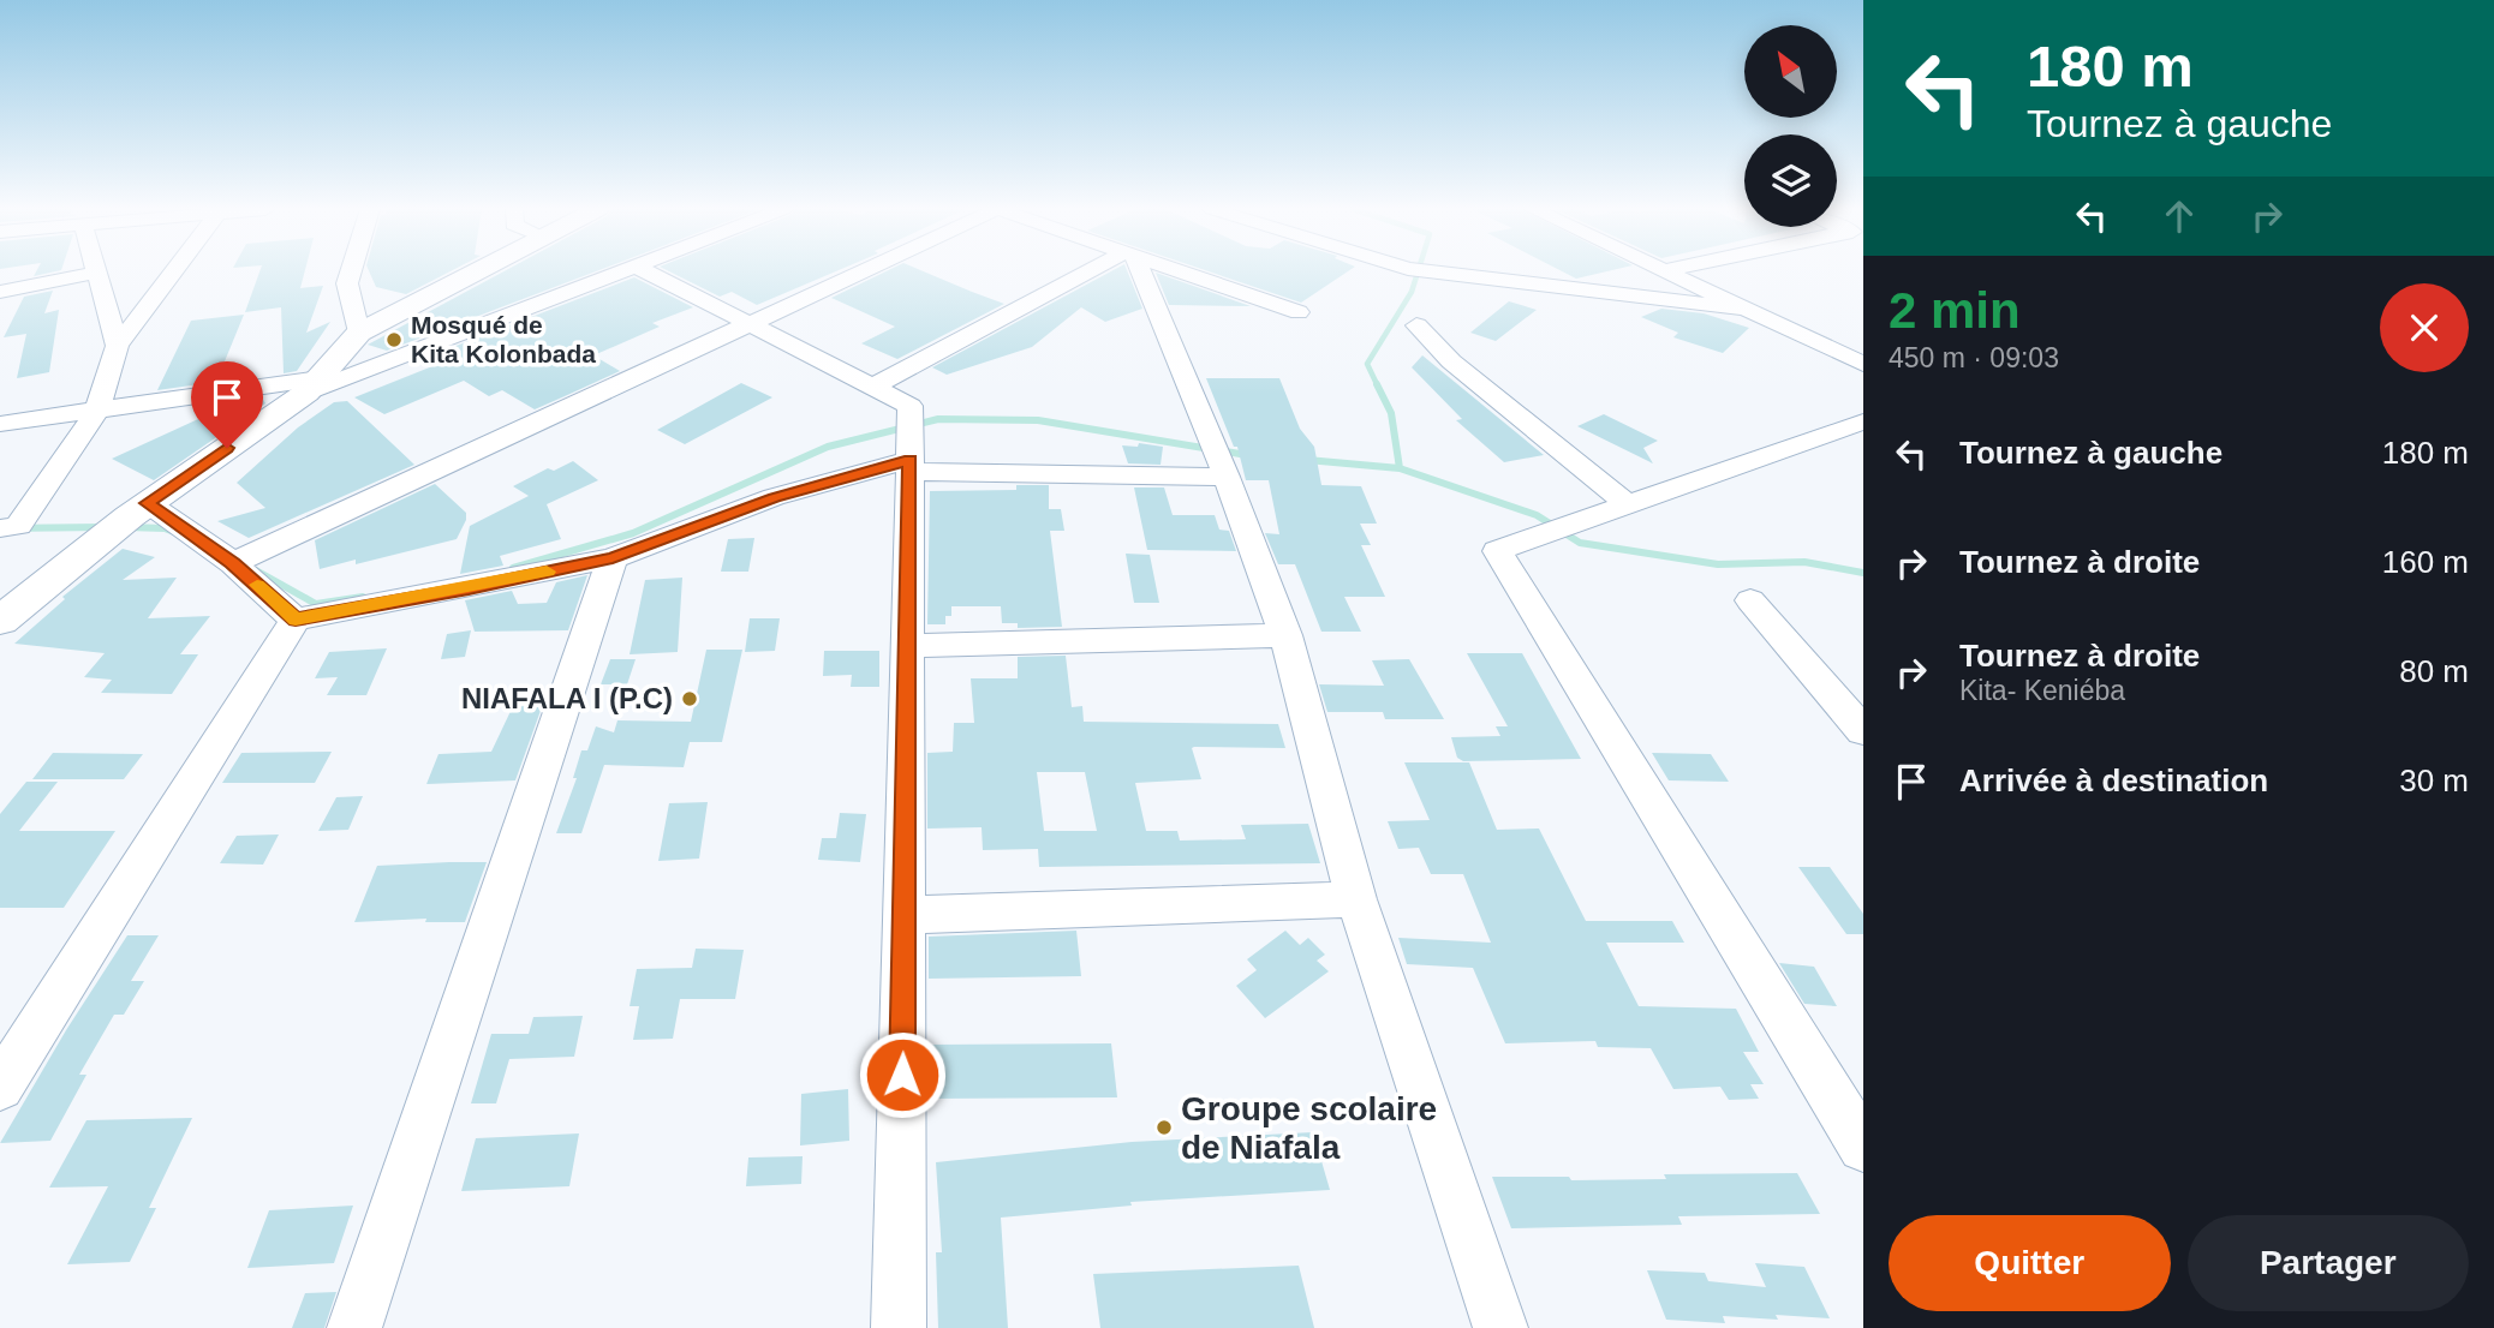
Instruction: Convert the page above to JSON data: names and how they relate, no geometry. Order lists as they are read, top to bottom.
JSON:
{
  "places": ["Mosqué de Kita Kolonbada", "NIAFALA I (P.C)", "Groupe scolaire de Niafala"],
  "north": "top left",
  "page": {
    "turn": ["180 m", "Tournez à gauche"],
    "heading": ["2 min", "450 m · 09:03"],
    "list": [
      {
        "name": "Tournez à gauche",
        "value": "180 m"
      },
      {
        "name": "Tournez à droite",
        "value": "160 m"
      },
      {
        "name": "Tournez à droite",
        "note": "Kita- Keniéba",
        "value": "80 m"
      },
      {
        "name": "Arrivée à destination",
        "value": "30 m"
      }
    ],
    "buttons": ["Quitter", "Partager"]
  }
}
